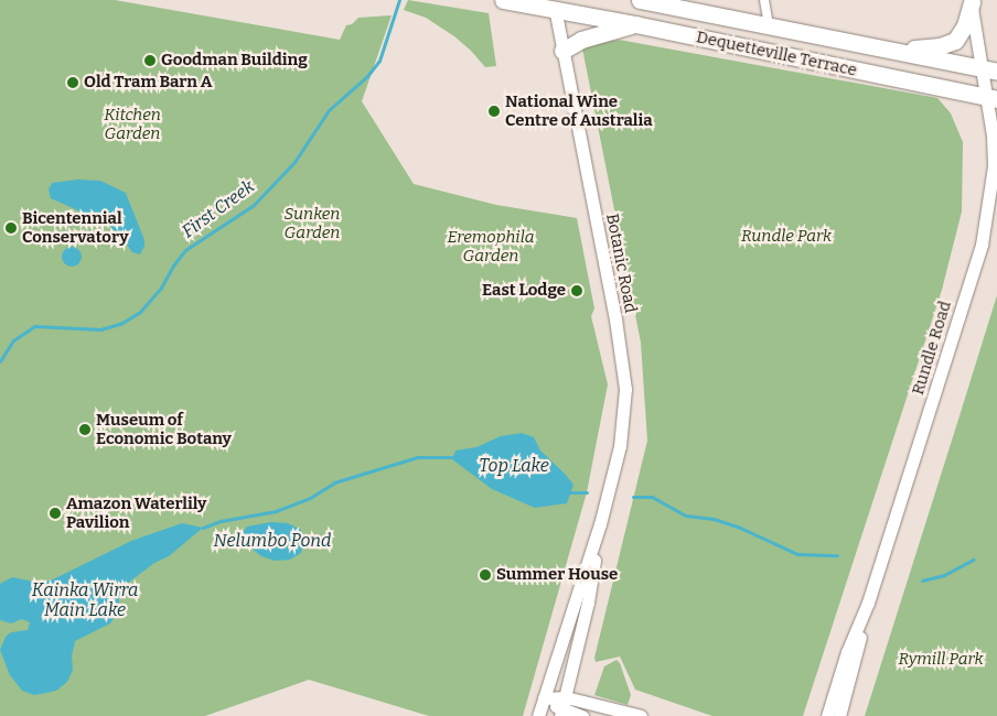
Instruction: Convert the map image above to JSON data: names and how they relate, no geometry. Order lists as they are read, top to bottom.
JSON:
{
  "streets": {
    "highway": ["Dequetteville Terrace"],
    "main road": ["Botanic Road", "Rundle Road"]
  },
  "crossings": [
    ["Dequetteville Terrace", "Botanic Road"],
    ["Dequetteville Terrace", "Rundle Road"]
  ],
  "water": [
    "First Creek",
    "Top Lake",
    "Nelumbo Pond",
    "Kainka Wirra Main Lake"
  ],
  "parks": [
    "Kitchen Garden",
    "Sunken Garden",
    "Eremophila Garden",
    "Rundle Park",
    "Rymill Park"
  ],
  "places": [
    "Goodman Building",
    "Old Tram Barn A",
    "National Wine Centre of Australia",
    "Bicentennial Conservatory",
    "East Lodge",
    "Museum of Economic Botany",
    "Amazon Waterlily Pavilion",
    "Summer House"
  ]
}
